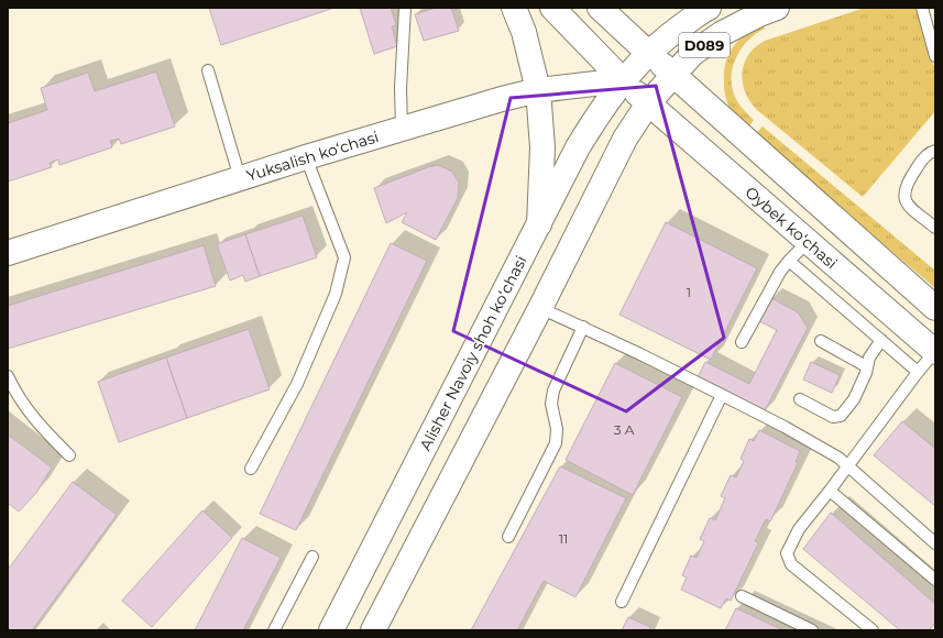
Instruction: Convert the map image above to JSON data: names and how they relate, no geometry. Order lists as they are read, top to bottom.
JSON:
{
  "streets": {
    "main road": [
      "D089",
      "Yuksalish koʻchasi",
      "Oybek ko‘chasi",
      "Alisher Navoiy shoh koʻchasi"
    ]
  },
  "crossings": [
    ["D089", "Oybek ko‘chasi"],
    ["D089", "Alisher Navoiy shoh koʻchasi"],
    ["Yuksalish koʻchasi", "Oybek ko‘chasi"],
    ["Yuksalish koʻchasi", "Alisher Navoiy shoh koʻchasi"],
    ["Oybek ko‘chasi", "Alisher Navoiy shoh koʻchasi"]
  ],
  "house_numbers": ["1", "3 A", "11"]
}
